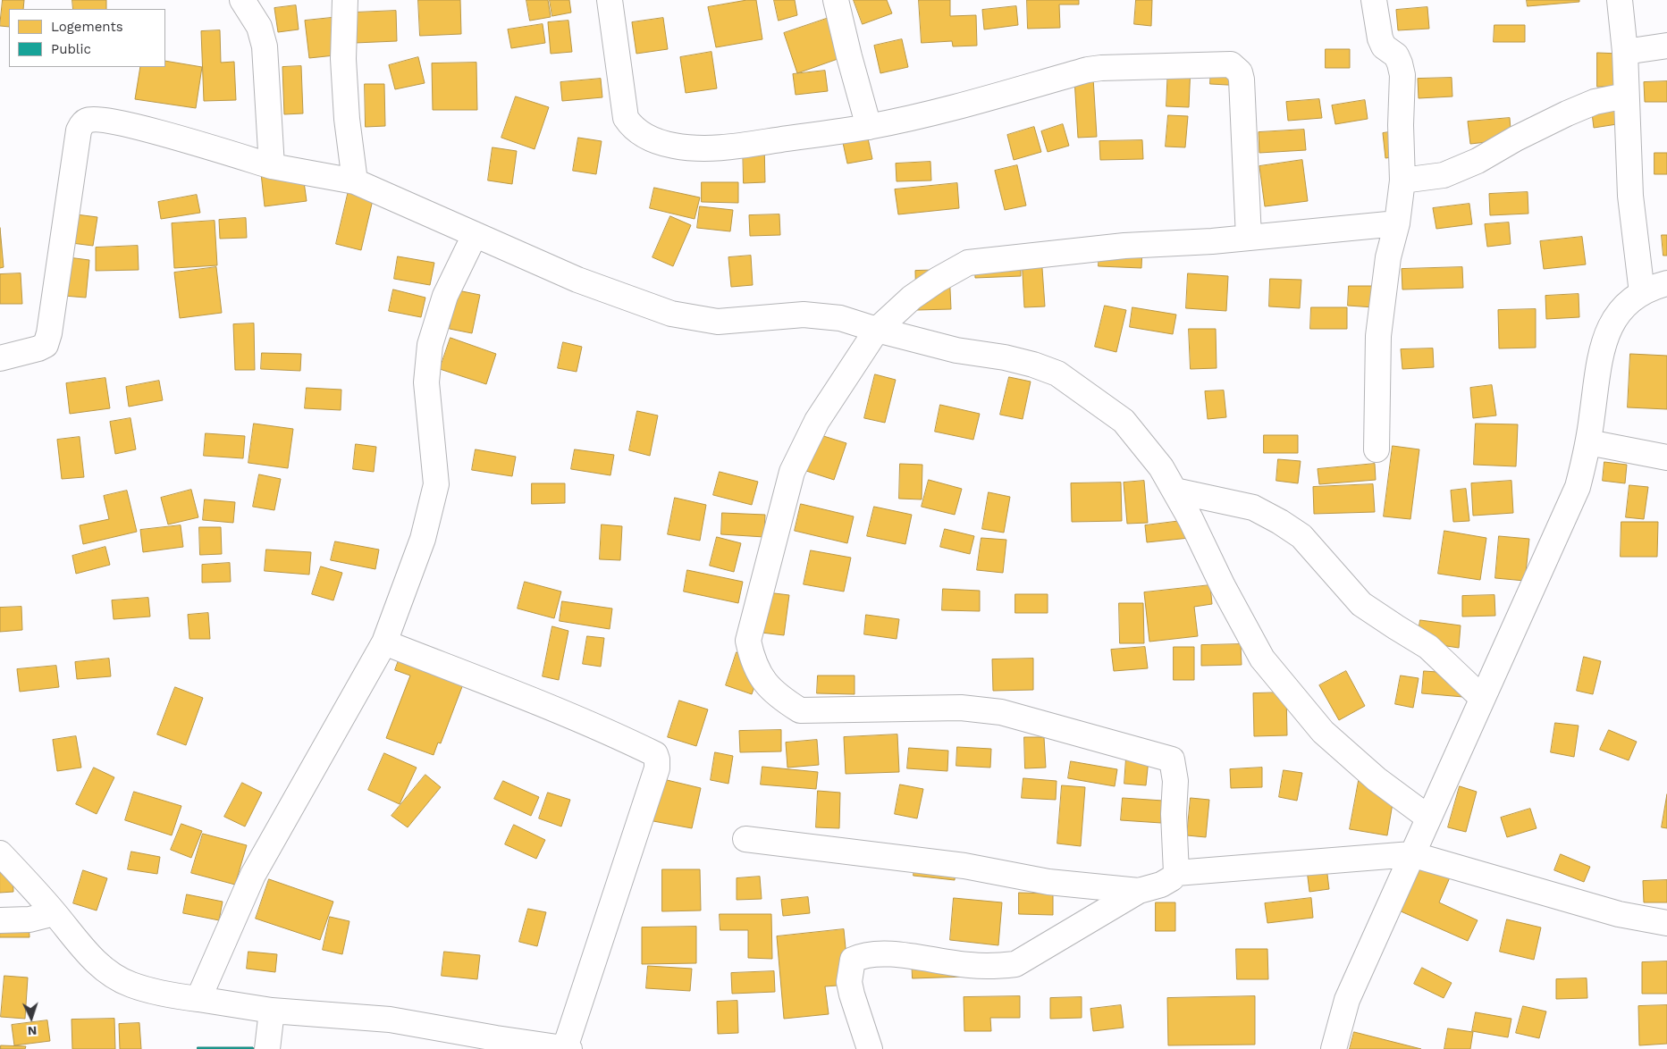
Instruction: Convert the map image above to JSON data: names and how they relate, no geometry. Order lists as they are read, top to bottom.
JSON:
{
  "legend": ["Logements", "Public"],
  "north": "bottom"
}
